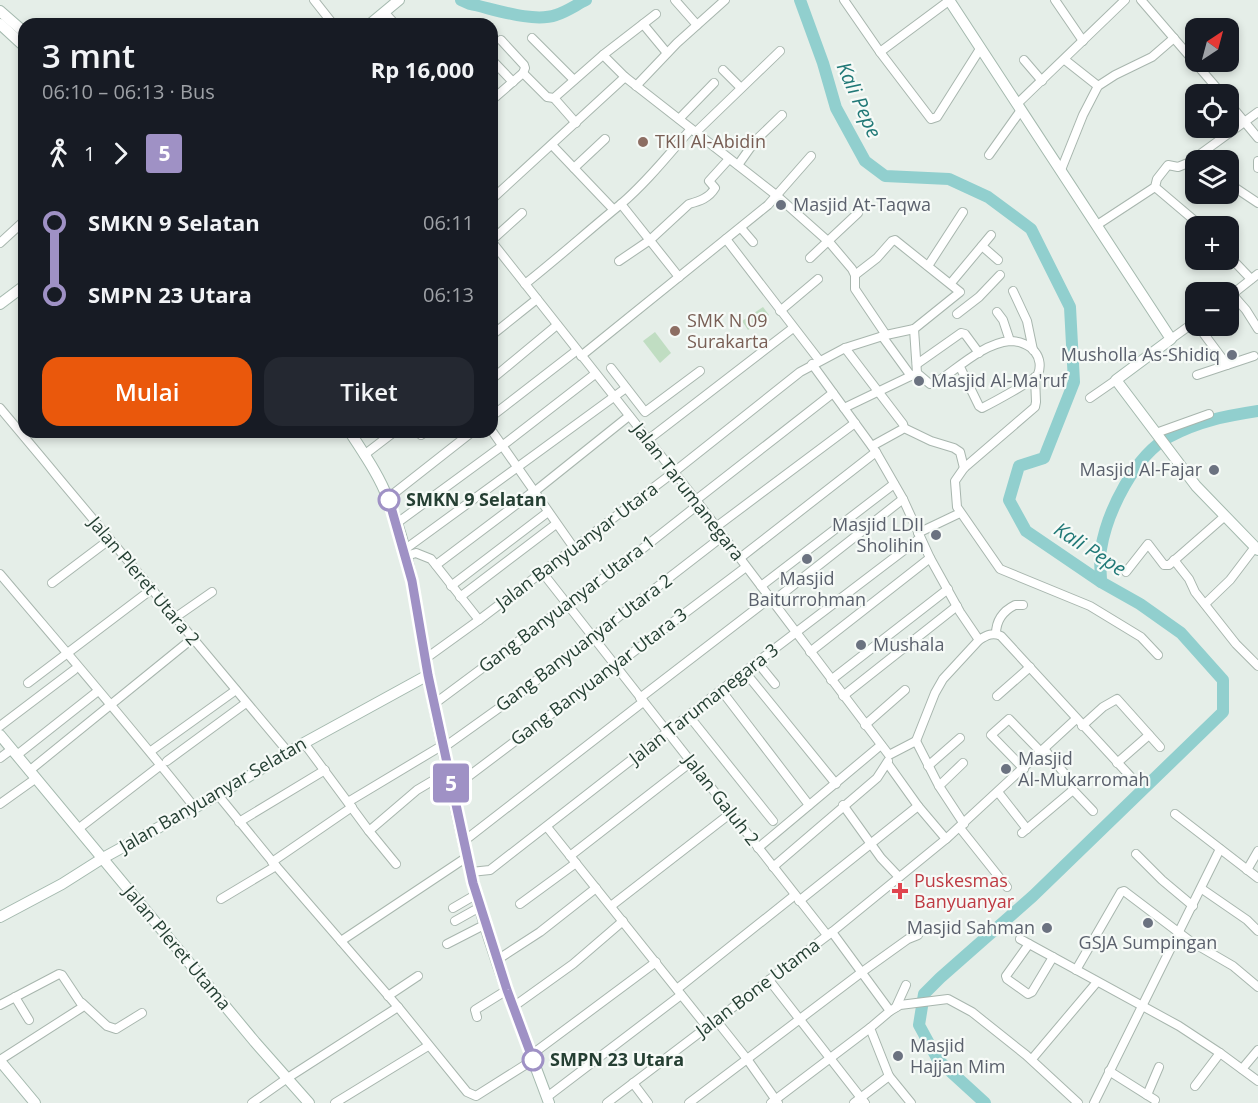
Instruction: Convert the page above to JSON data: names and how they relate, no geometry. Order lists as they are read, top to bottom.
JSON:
{
  "streets": {
    "street": [
      "Jalan Tarumanegara",
      "Jalan Banyuanyar Utara",
      "Jalan Pleret Utara 2",
      "Gang Banyuanyar Utara 1",
      "Gang Banyuanyar Utara 2",
      "Gang Banyuanyar Utara 3",
      "Jalan Tarumanegara 3",
      "Jalan Banyuanyar Selatan",
      "Jalan Galuh 2",
      "Jalan Pleret Utama",
      "Jalan Bone Utama"
    ]
  },
  "crossings": [
    ["Jalan Tarumanegara", "Jalan Banyuanyar Utara"],
    ["Jalan Tarumanegara", "Gang Banyuanyar Utara 1"],
    ["Jalan Tarumanegara", "Gang Banyuanyar Utara 2"],
    ["Jalan Tarumanegara", "Gang Banyuanyar Utara 3"],
    ["Jalan Tarumanegara", "Jalan Tarumanegara 3"],
    ["Jalan Tarumanegara", "Jalan Bone Utama"],
    ["Jalan Banyuanyar Utara", "Jalan Galuh 2"],
    ["Jalan Pleret Utara 2", "Jalan Banyuanyar Selatan"],
    ["Gang Banyuanyar Utara 1", "Jalan Galuh 2"],
    ["Gang Banyuanyar Utara 2", "Jalan Galuh 2"],
    ["Gang Banyuanyar Utara 3", "Jalan Galuh 2"],
    ["Jalan Tarumanegara 3", "Jalan Galuh 2"],
    ["Jalan Banyuanyar Selatan", "Jalan Pleret Utama"],
    ["Jalan Galuh 2", "Jalan Bone Utama"]
  ],
  "water": ["Kali Pepe"],
  "places": {
    "other": [
      "TKII Al-Abidin",
      "Masjid At-Taqwa",
      "SMK N 09 Surakarta",
      "Musholla As-Shidiq",
      "Masjid Al-Ma'ruf",
      "Masjid Al-Fajar",
      "SMKN 9 Selatan",
      "Masjid LDII Sholihin",
      "Masjid Baiturrohman",
      "Mushala",
      "Masjid Al-Mukarromah",
      "GSJA Sumpingan",
      "Masjid Sahman",
      "Masjid Hajjan Mim",
      "SMPN 23 Utara"
    ],
    "health": ["Puskesmas Banyuanyar"]
  },
  "lines": ["bus line 5"],
  "north": "top right",
  "page": {
    "on_map": "5",
    "map_buttons": ["+", "−"],
    "heading": ["3 mnt", "06:10 – 06:13 · Bus", "Rp 16,000"],
    "legs": ["1", "5"],
    "list": [
      {
        "name": "SMKN 9 Selatan",
        "value": "06:11"
      },
      {
        "name": "SMPN 23 Utara",
        "value": "06:13"
      }
    ],
    "buttons": ["Mulai", "Tiket"]
  }
}
